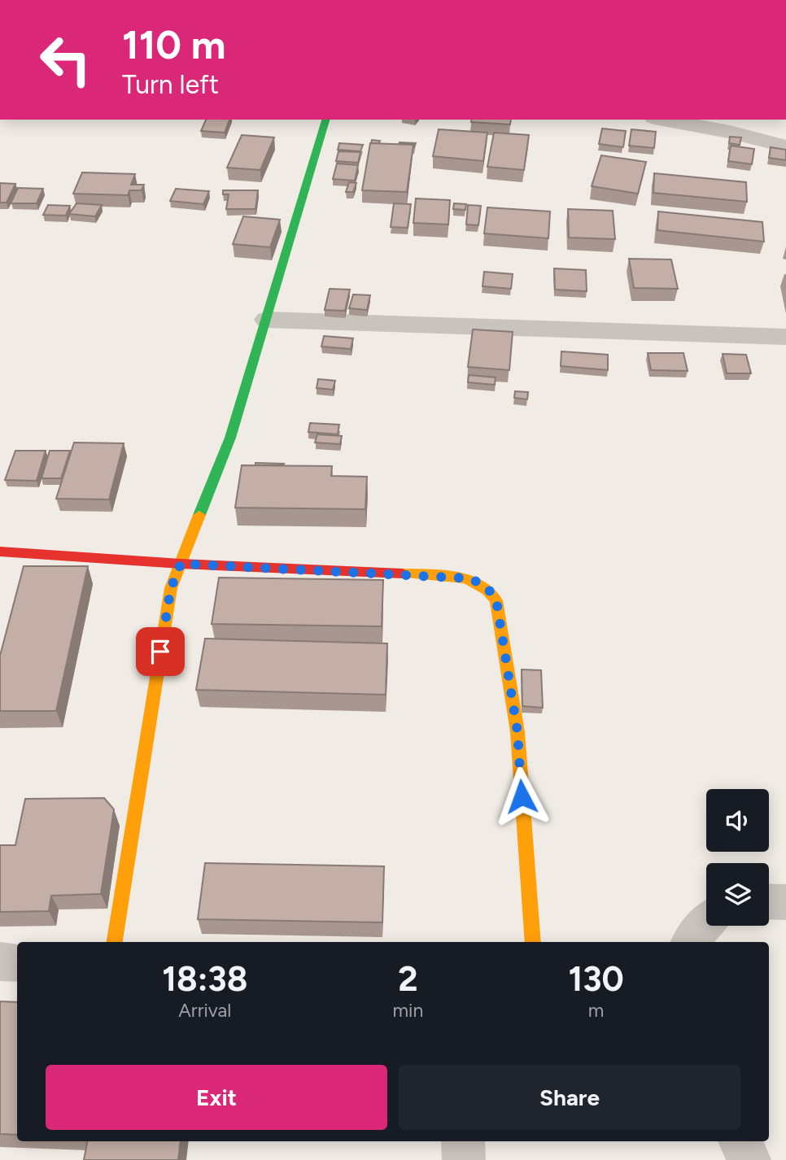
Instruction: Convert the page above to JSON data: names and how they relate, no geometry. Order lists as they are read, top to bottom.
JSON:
{
  "page": {
    "turn": ["110 m", "Turn left"],
    "eta": [
      "18:38",
      "Arrival",
      "2",
      "min",
      "130",
      "m"
    ],
    "buttons": ["Exit", "Share"]
  }
}
